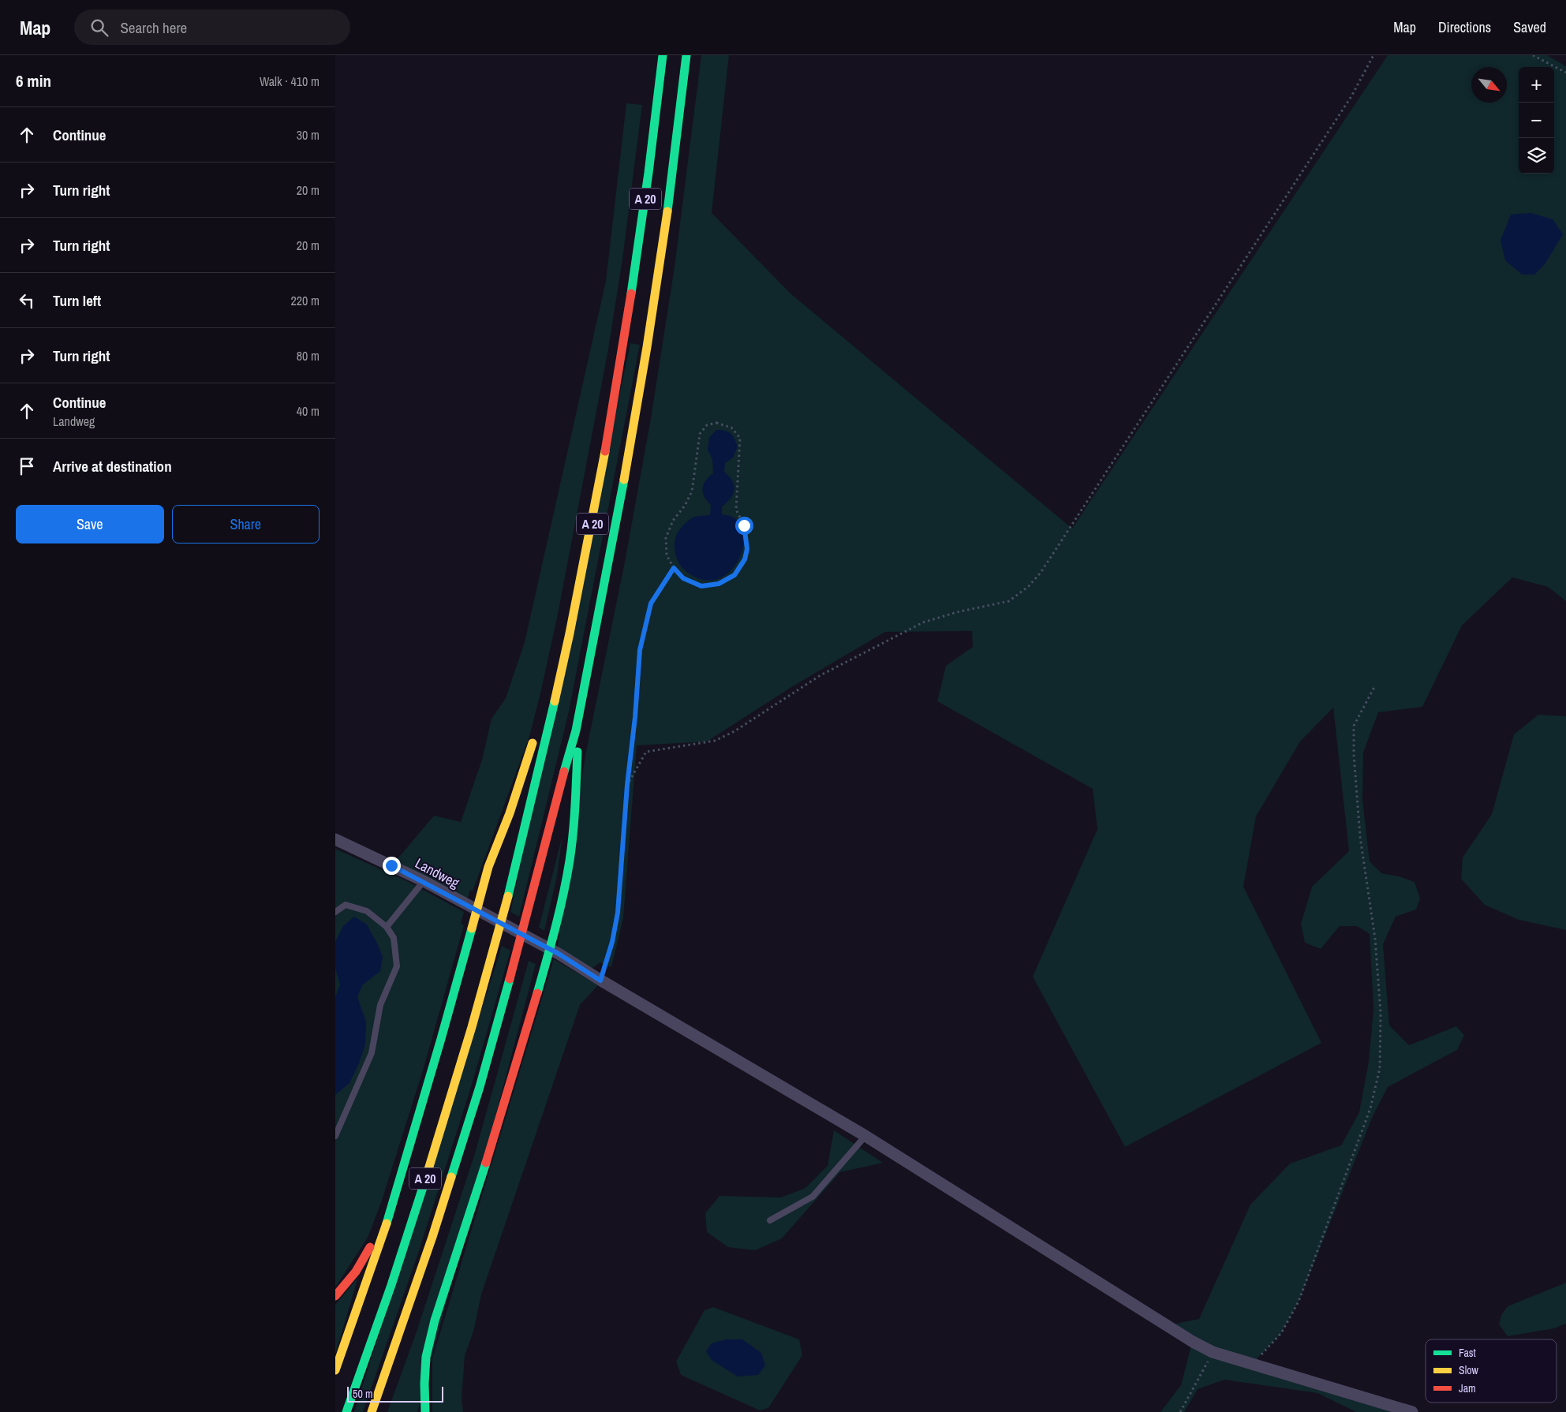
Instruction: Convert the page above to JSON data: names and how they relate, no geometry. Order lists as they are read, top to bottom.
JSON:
{
  "streets": {
    "highway": ["A 20"],
    "street": ["Landweg"]
  },
  "legend": ["Fast", "Slow", "Jam"],
  "scale_bar": "50 m",
  "north": "bottom right",
  "page": {
    "header": "Map",
    "search": "Search here",
    "nav": ["Map", "Directions", "Saved"],
    "heading": ["6 min", "Walk · 410 m"],
    "map_buttons": ["+", "−"],
    "list": [
      ["Continue", "30 m"],
      ["Turn right", "20 m"],
      ["Turn right", "20 m"],
      ["Turn left", "220 m"],
      ["Turn right", "80 m"],
      ["Continue", "Landweg", "40 m"],
      "Arrive at destination"
    ],
    "buttons": ["Save", "Share"],
    "scale": "50 m"
  }
}
